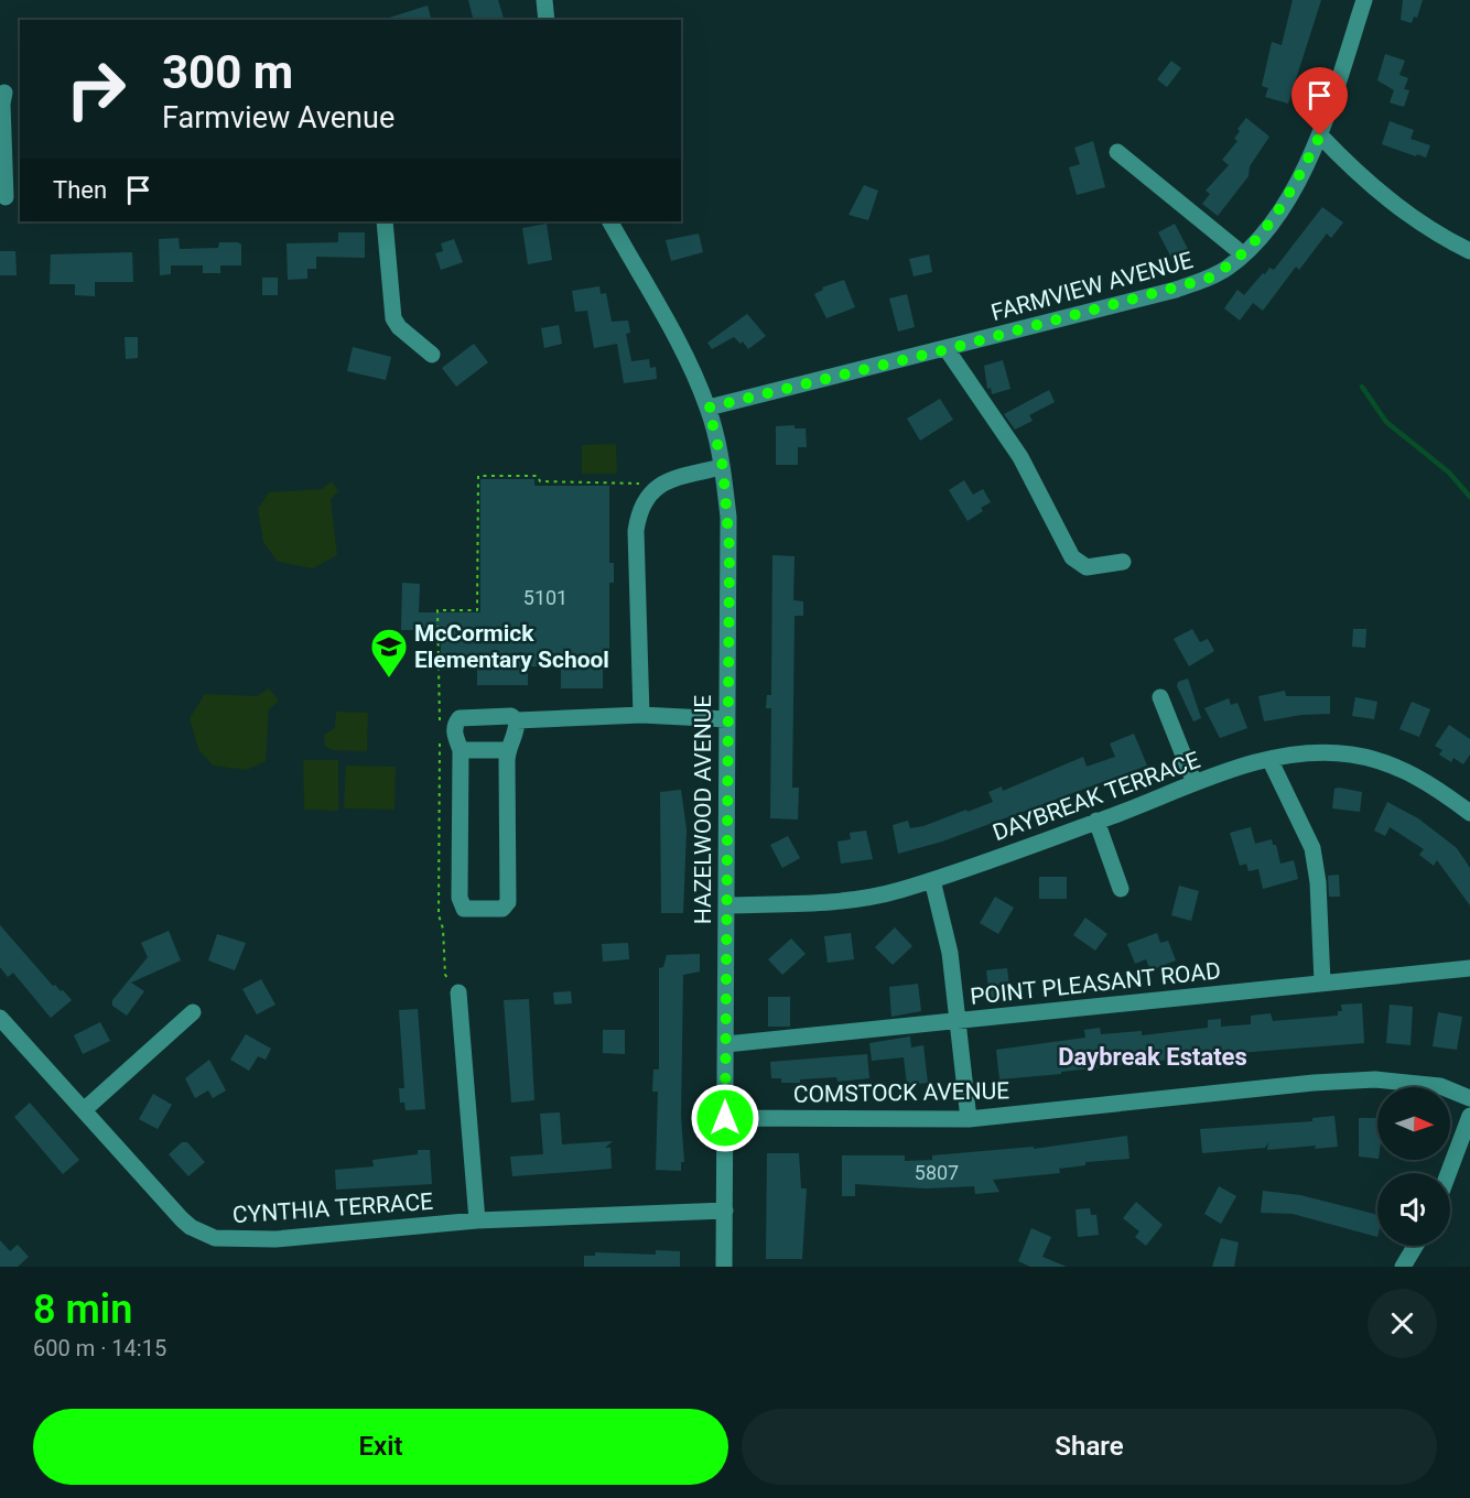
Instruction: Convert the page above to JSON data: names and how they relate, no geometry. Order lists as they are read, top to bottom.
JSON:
{
  "streets": {
    "street": [
      "FARMVIEW AVENUE",
      "DAYBREAK TERRACE",
      "HAZELWOOD AVENUE",
      "POINT PLEASANT ROAD",
      "COMSTOCK AVENUE",
      "CYNTHIA TERRACE"
    ]
  },
  "crossings": [
    ["FARMVIEW AVENUE", "HAZELWOOD AVENUE"],
    ["DAYBREAK TERRACE", "HAZELWOOD AVENUE"],
    ["HAZELWOOD AVENUE", "POINT PLEASANT ROAD"],
    ["HAZELWOOD AVENUE", "COMSTOCK AVENUE"],
    ["HAZELWOOD AVENUE", "CYNTHIA TERRACE"]
  ],
  "districts": ["Daybreak Estates"],
  "places": {
    "school or university": ["McCormick Elementary School"]
  },
  "house_numbers": ["5101", "5807"],
  "north": "right",
  "page": {
    "turn": ["300 m", "Farmview Avenue"],
    "then": "Then",
    "heading": ["8 min", "600 m · 14:15"],
    "buttons": ["Exit", "Share"]
  }
}
